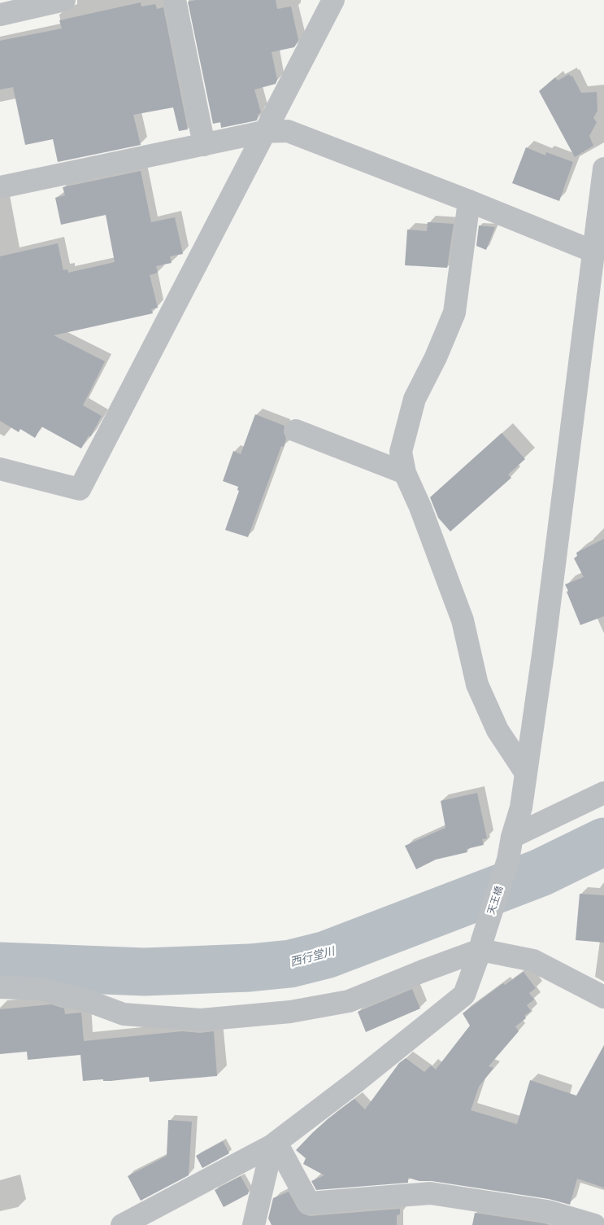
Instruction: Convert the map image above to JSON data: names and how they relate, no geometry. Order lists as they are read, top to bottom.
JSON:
{
  "streets": {
    "street": ["天王橋"]
  },
  "water": ["西行堂川"]
}
